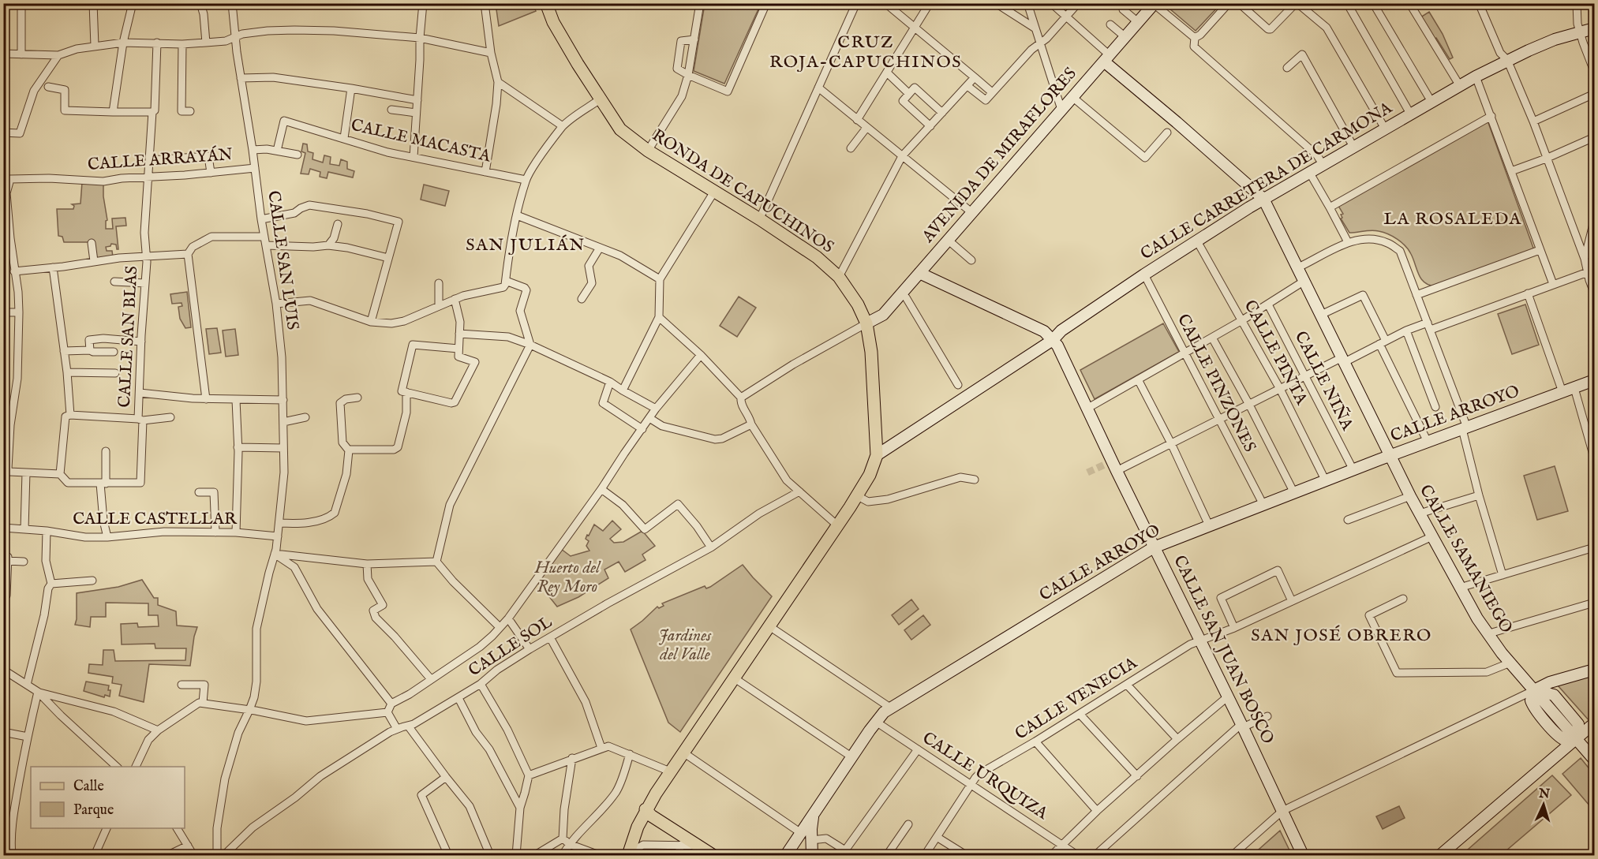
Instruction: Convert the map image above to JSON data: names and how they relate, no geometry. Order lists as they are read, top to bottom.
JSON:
{
  "streets": {
    "main road": [
      "AVENIDA DE MIRAFLORES",
      "CALLE CARRETERA DE CARMONA",
      "RONDA DE CAPUCHINOS",
      "CALLE ARROYO",
      "CALLE SAMANIEGO",
      "CALLE SAN JUAN BOSCO"
    ],
    "street": [
      "CALLE MACASTA",
      "CALLE ARRAYÁN",
      "CALLE SAN LUIS",
      "CALLE SAN BLAS",
      "CALLE PINTA",
      "CALLE NIÑA",
      "CALLE PINZONES",
      "CALLE CASTELLAR",
      "CALLE SOL",
      "CALLE VENECIA",
      "CALLE URQUIZA"
    ]
  },
  "crossings": [
    ["AVENIDA DE MIRAFLORES", "RONDA DE CAPUCHINOS"],
    ["AVENIDA DE MIRAFLORES", "CALLE SAN JUAN BOSCO"],
    ["CALLE ARRAYÁN", "CALLE SAN LUIS"],
    ["CALLE ARRAYÁN", "CALLE SAN BLAS"],
    ["CALLE CARRETERA DE CARMONA", "RONDA DE CAPUCHINOS"],
    ["CALLE CARRETERA DE CARMONA", "CALLE PINTA"],
    ["CALLE CARRETERA DE CARMONA", "CALLE PINZONES"],
    ["CALLE CARRETERA DE CARMONA", "CALLE SAMANIEGO"],
    ["CALLE CARRETERA DE CARMONA", "CALLE SAN JUAN BOSCO"],
    ["CALLE SAN LUIS", "CALLE CASTELLAR"],
    ["CALLE PINTA", "CALLE ARROYO"],
    ["CALLE NIÑA", "CALLE ARROYO"],
    ["CALLE PINZONES", "CALLE ARROYO"],
    ["CALLE ARROYO", "CALLE SAMANIEGO"],
    ["CALLE ARROYO", "CALLE SAN JUAN BOSCO"],
    ["CALLE ARROYO", "CALLE URQUIZA"],
    ["CALLE SAMANIEGO", "CALLE VENECIA"],
    ["CALLE SAN JUAN BOSCO", "CALLE VENECIA"],
    ["CALLE VENECIA", "CALLE URQUIZA"]
  ],
  "districts": [
    "CRUZ ROJA-CAPUCHINOS",
    "LA ROSALEDA",
    "SAN JULIÁN",
    "SAN JOSÉ OBRERO"
  ],
  "parks": ["Huerto del Rey Moro", "Jardines del Valle"],
  "legend": ["Calle", "Parque"],
  "north": "top"
}
